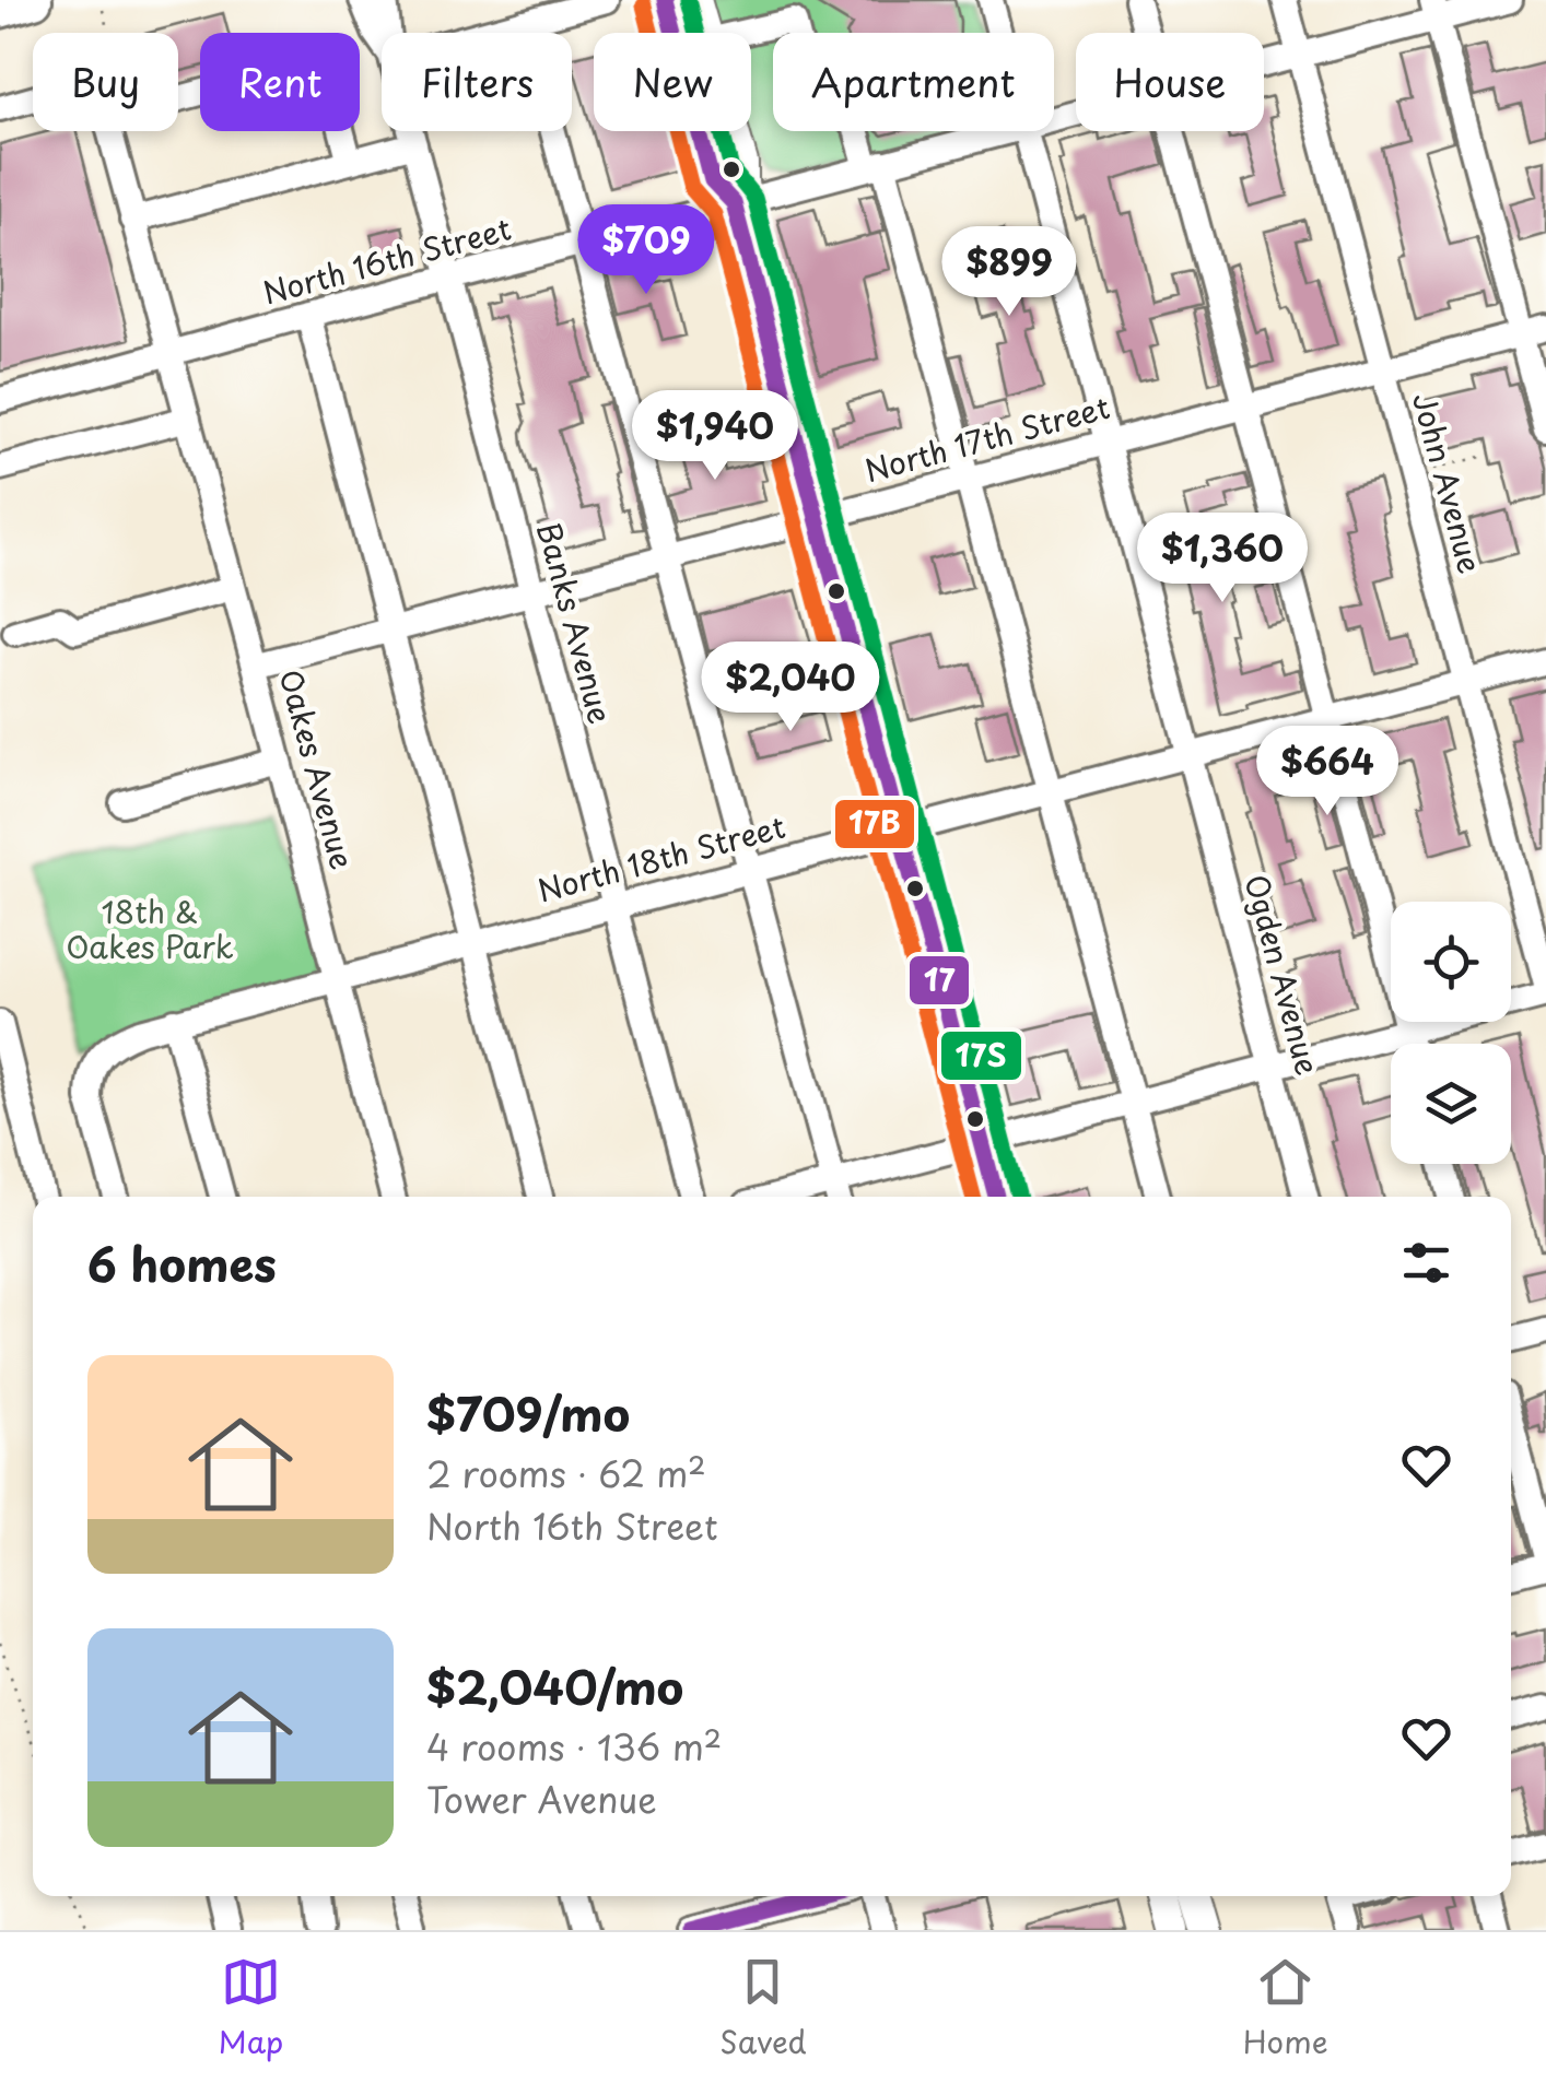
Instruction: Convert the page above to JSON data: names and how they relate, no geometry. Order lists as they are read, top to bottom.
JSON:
{
  "streets": {
    "street": [
      "North 16th Street",
      "North 17th Street",
      "John Avenue",
      "Banks Avenue",
      "Oakes Avenue",
      "North 18th Street",
      "Ogden Avenue"
    ]
  },
  "crossings": [
    ["North 16th Street", "John Avenue"],
    ["North 16th Street", "Banks Avenue"],
    ["North 16th Street", "Oakes Avenue"],
    ["North 17th Street", "John Avenue"],
    ["North 17th Street", "Banks Avenue"],
    ["North 17th Street", "Oakes Avenue"],
    ["North 17th Street", "Ogden Avenue"],
    ["John Avenue", "North 18th Street"],
    ["Banks Avenue", "North 18th Street"],
    ["Oakes Avenue", "North 18th Street"],
    ["North 18th Street", "Ogden Avenue"]
  ],
  "parks": ["18th & Oakes Park"],
  "lines": ["transit line 17", "transit line 17S", "transit line 17B"],
  "page": {
    "chip": [
      "Buy",
      "Rent",
      "Filters",
      "New",
      "Apartment",
      "House"
    ],
    "price": [
      "$709",
      "$899",
      "$1,940",
      "$1,360",
      "$2,040",
      "$664"
    ],
    "heading": "6 homes",
    "list": [
      {
        "name": "$709/mo",
        "note": "2 rooms · 62 m² · North 16th Street"
      },
      {
        "name": "$2,040/mo",
        "note": "4 rooms · 136 m² · Tower Avenue"
      }
    ],
    "tabs": ["Map", "Saved", "Home"]
  }
}
